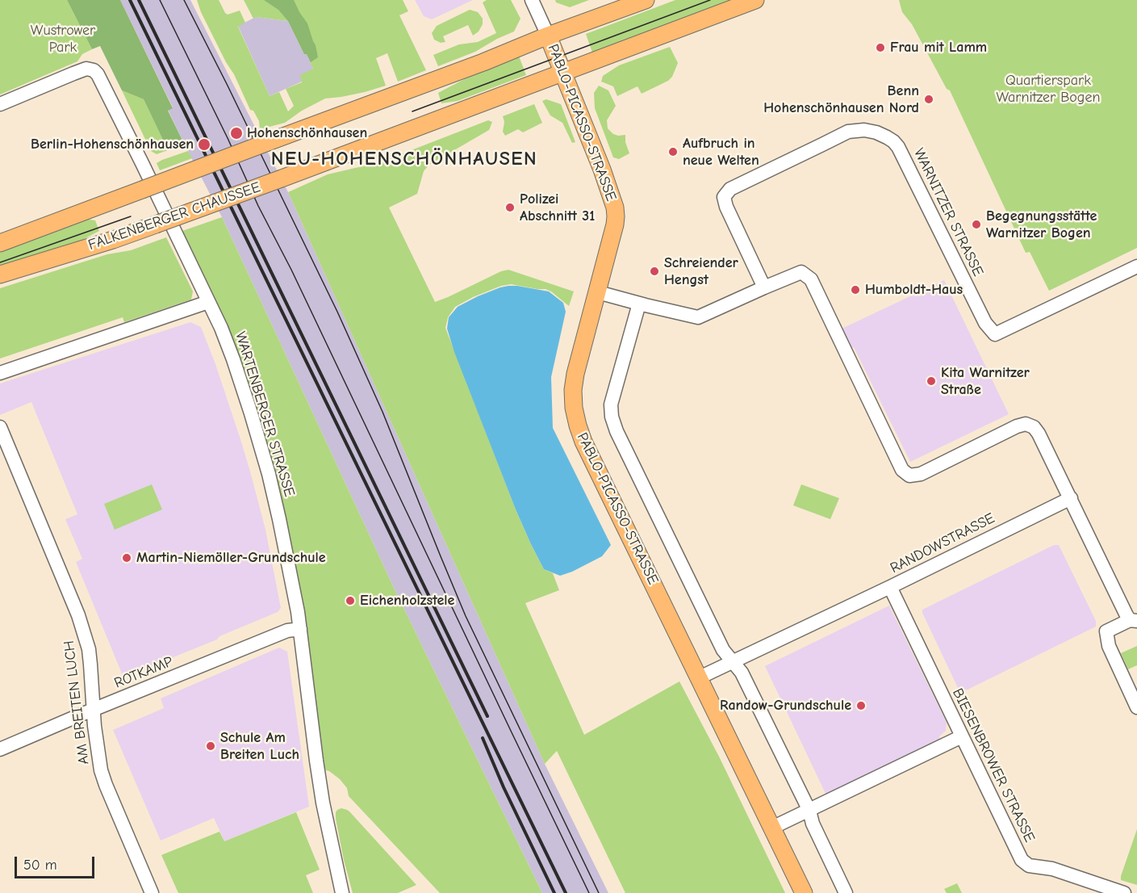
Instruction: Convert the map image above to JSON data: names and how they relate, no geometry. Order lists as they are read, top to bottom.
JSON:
{
  "streets": {
    "main road": ["PABLO-PICASSO-STRASSE", "FALKENBERGER CHAUSSEE"],
    "street": [
      "WARNITZER STRASSE",
      "WARTENBERGER STRASSE",
      "RANDOWSTRASSE",
      "ROTKAMP",
      "AM BREITEN LUCH",
      "BIESENBROWER STRASSE"
    ]
  },
  "crossings": [
    ["PABLO-PICASSO-STRASSE", "FALKENBERGER CHAUSSEE"],
    ["PABLO-PICASSO-STRASSE", "RANDOWSTRASSE"],
    ["WARTENBERGER STRASSE", "ROTKAMP"],
    ["RANDOWSTRASSE", "BIESENBROWER STRASSE"],
    ["ROTKAMP", "AM BREITEN LUCH"]
  ],
  "districts": ["NEU-HOHENSCHÖNHAUSEN"],
  "parks": ["Wustrower Park", "Quartierspark Warnitzer Bogen"],
  "places": [
    "Frau mit Lamm",
    "Benn Hohenschönhausen Nord",
    "Hohenschönhausen",
    "Berlin-Hohenschönhausen",
    "Aufbruch in neue Welten",
    "Polizei Abschnitt 31",
    "Begegnungsstätte Warnitzer Bogen",
    "Schreiender Hengst",
    "Humboldt-Haus",
    "Kita Warnitzer Straße",
    "Martin-Niemöller-Grundschule",
    "Eichenholzstele",
    "Randow-Grundschule",
    "Schule Am Breiten Luch"
  ],
  "scale_bar": "50 m"
}
